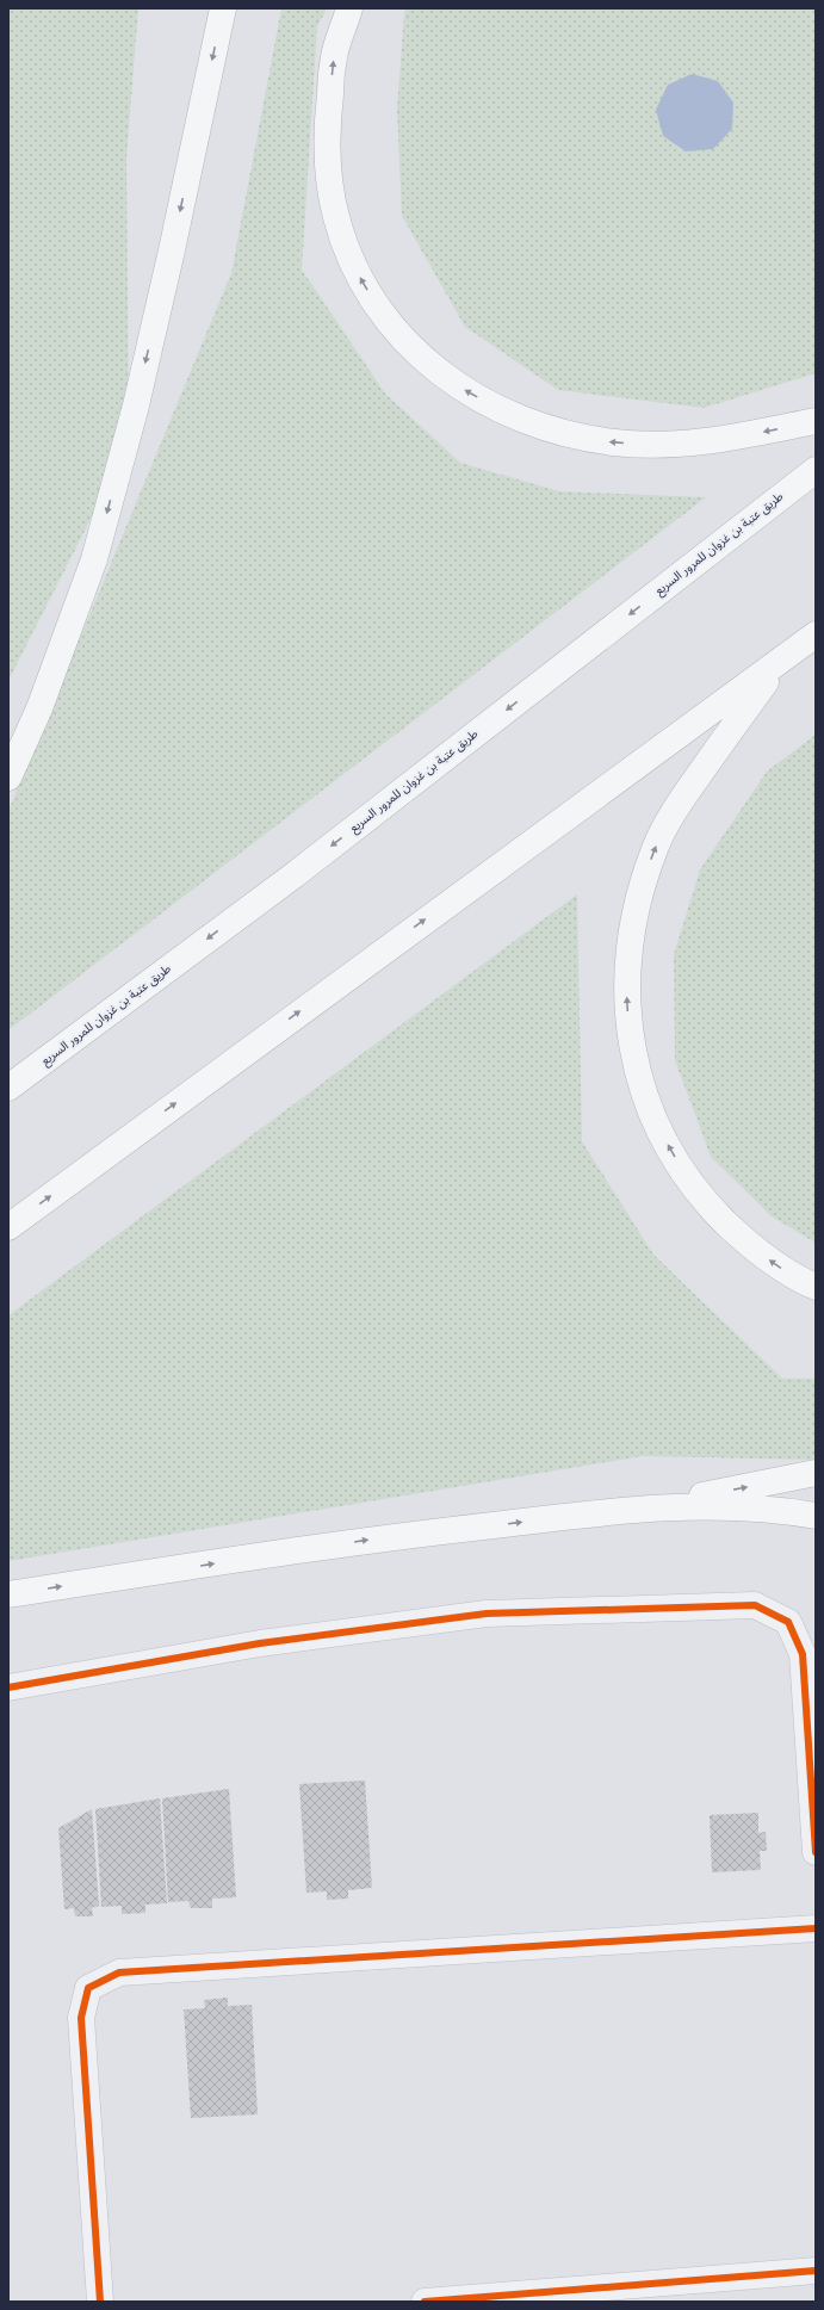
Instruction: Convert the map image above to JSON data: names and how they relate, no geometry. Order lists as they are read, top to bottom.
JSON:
{
  "streets": {
    "highway": ["طريق عتبة بن غزوان للمرور السريع"]
  }
}
